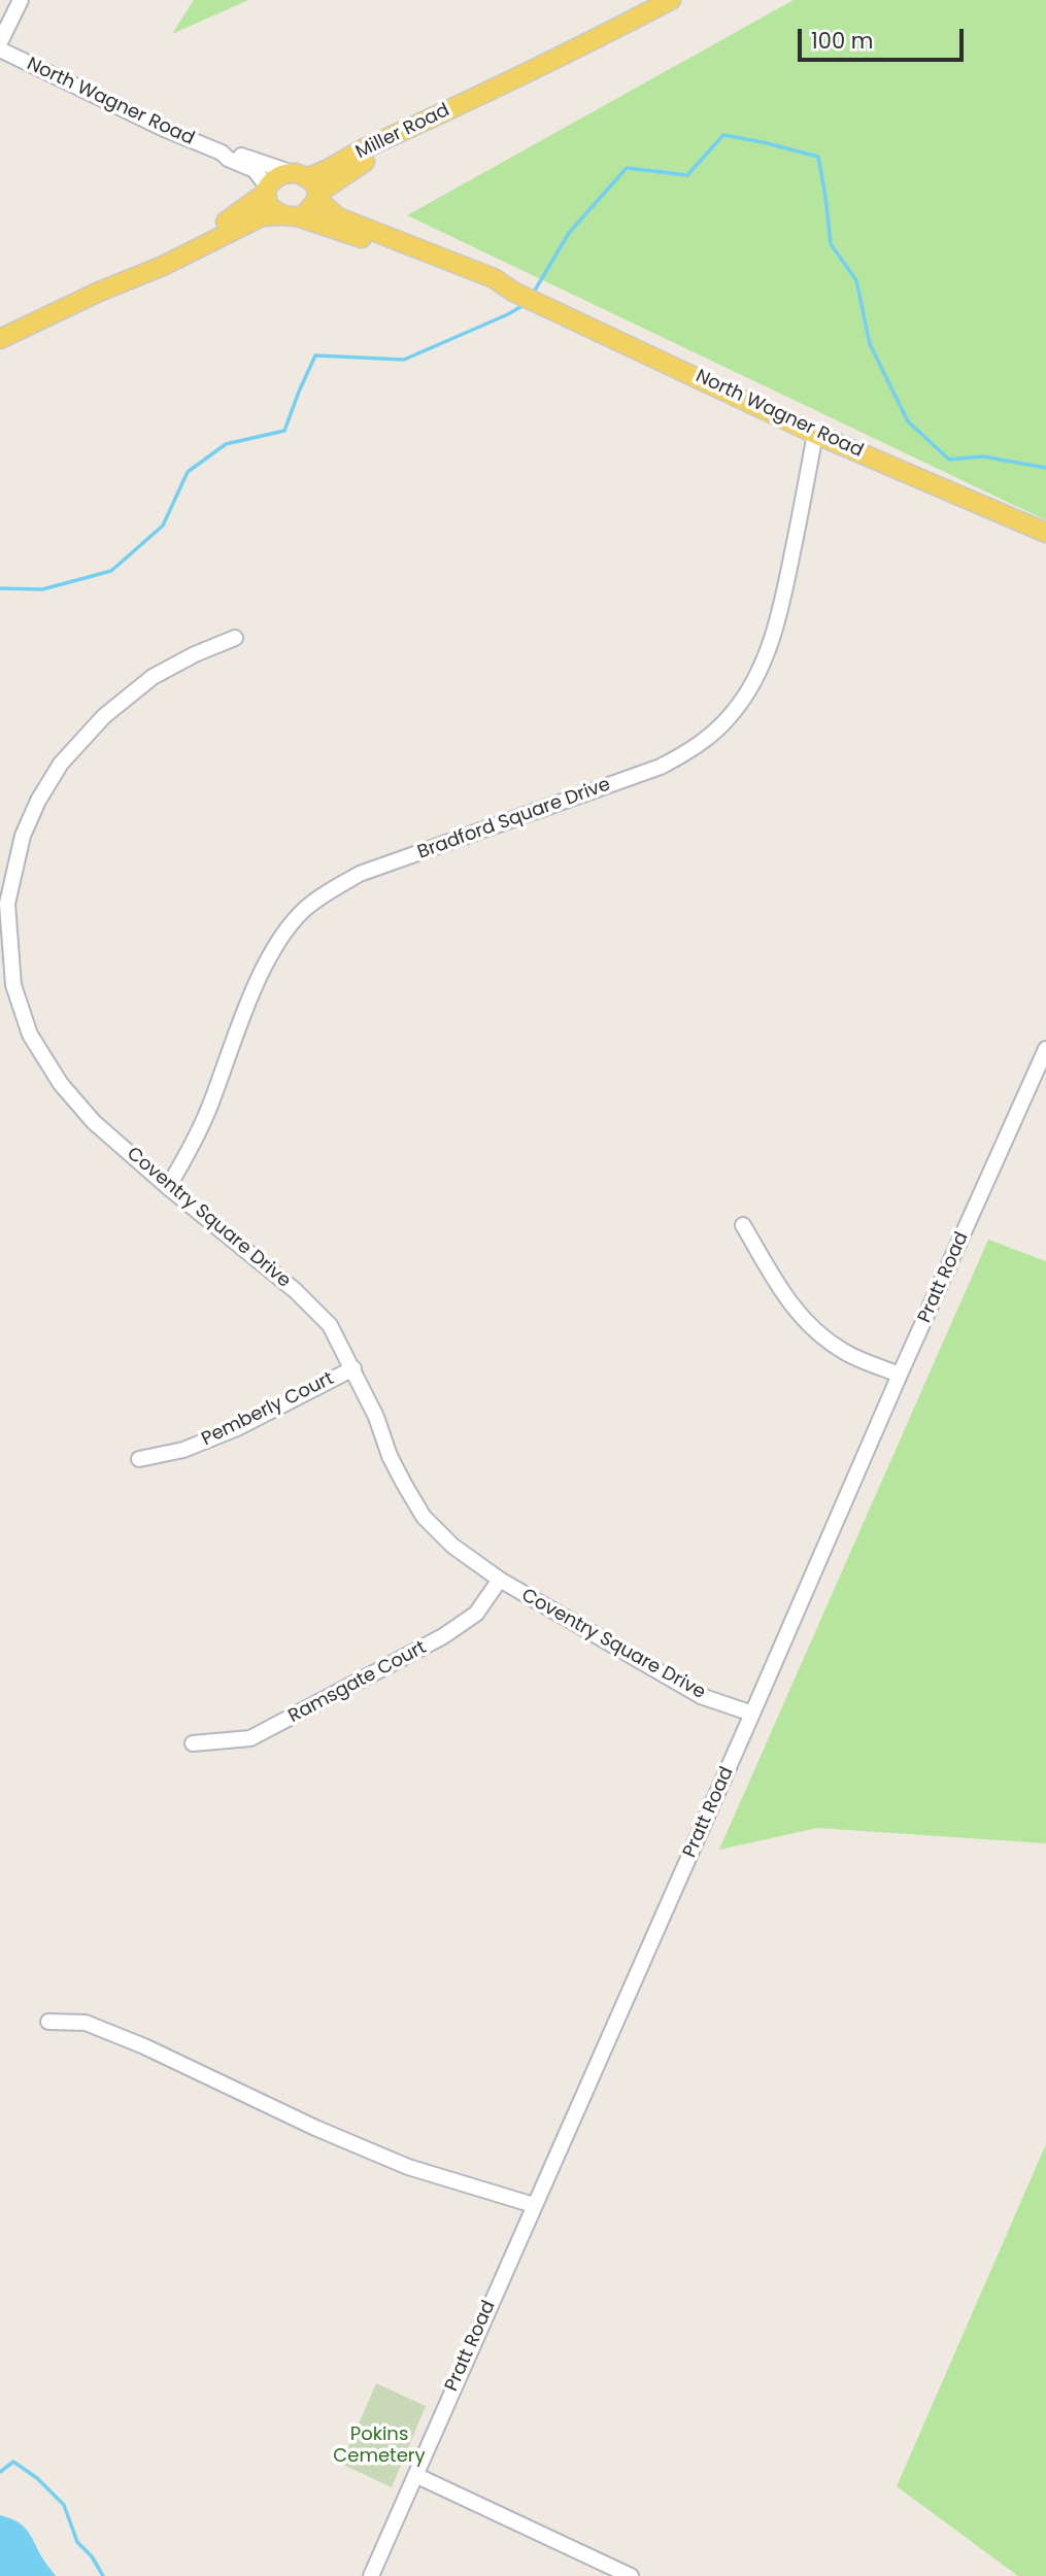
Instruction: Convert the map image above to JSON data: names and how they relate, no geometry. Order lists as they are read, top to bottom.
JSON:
{
  "streets": {
    "main road": ["North Wagner Road", "Miller Road"],
    "street": [
      "Bradford Square Drive",
      "Coventry Square Drive",
      "Pratt Road",
      "Pemberly Court",
      "Ramsgate Court"
    ]
  },
  "crossings": [
    ["North Wagner Road", "Miller Road"],
    ["North Wagner Road", "Bradford Square Drive"],
    ["Bradford Square Drive", "Coventry Square Drive"],
    ["Coventry Square Drive", "Pratt Road"],
    ["Coventry Square Drive", "Pemberly Court"],
    ["Coventry Square Drive", "Ramsgate Court"]
  ],
  "parks": ["Pokins Cemetery"],
  "scale_bar": "100 m"
}
